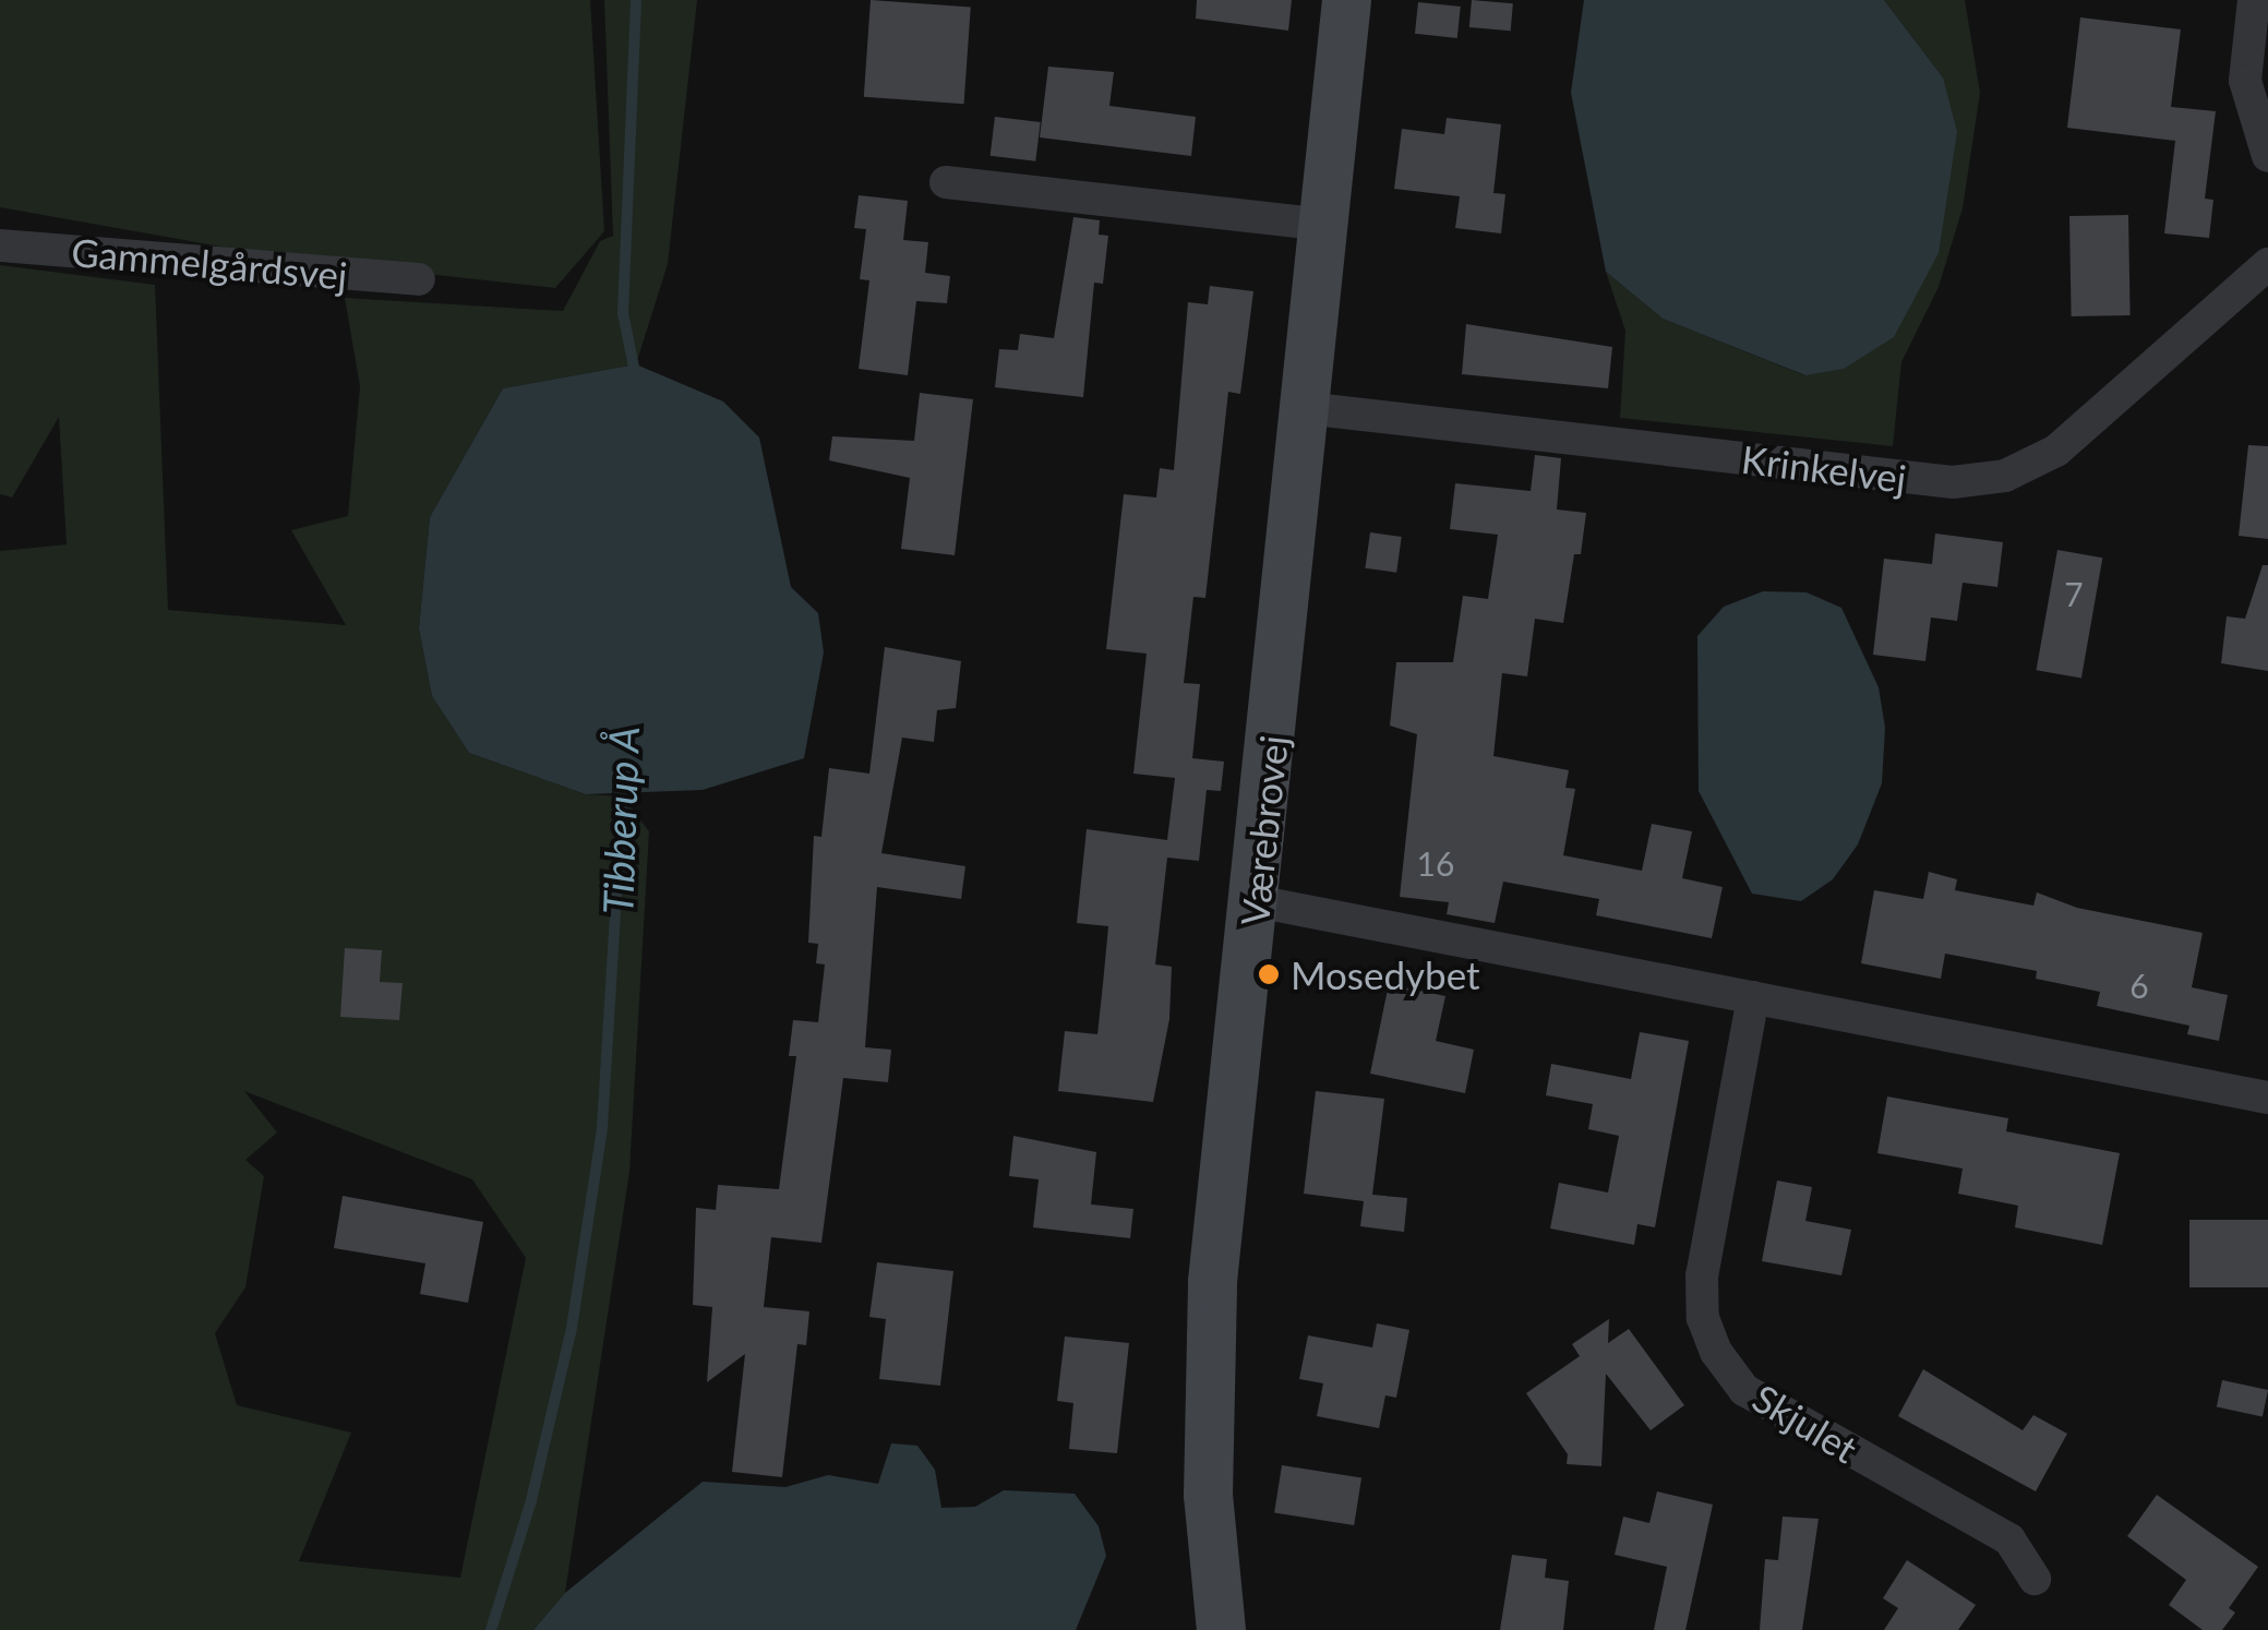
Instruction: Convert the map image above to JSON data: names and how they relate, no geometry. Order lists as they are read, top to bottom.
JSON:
{
  "streets": {
    "street": [
      "Gammelgårdsvej",
      "Krinkelvej",
      "Værebrovej",
      "Skjulet"
    ]
  },
  "crossings": [
    ["Krinkelvej", "Værebrovej"]
  ],
  "water": ["Tibberup Å"],
  "places": ["Mosedybet"],
  "house_numbers": ["7", "16", "6"]
}
